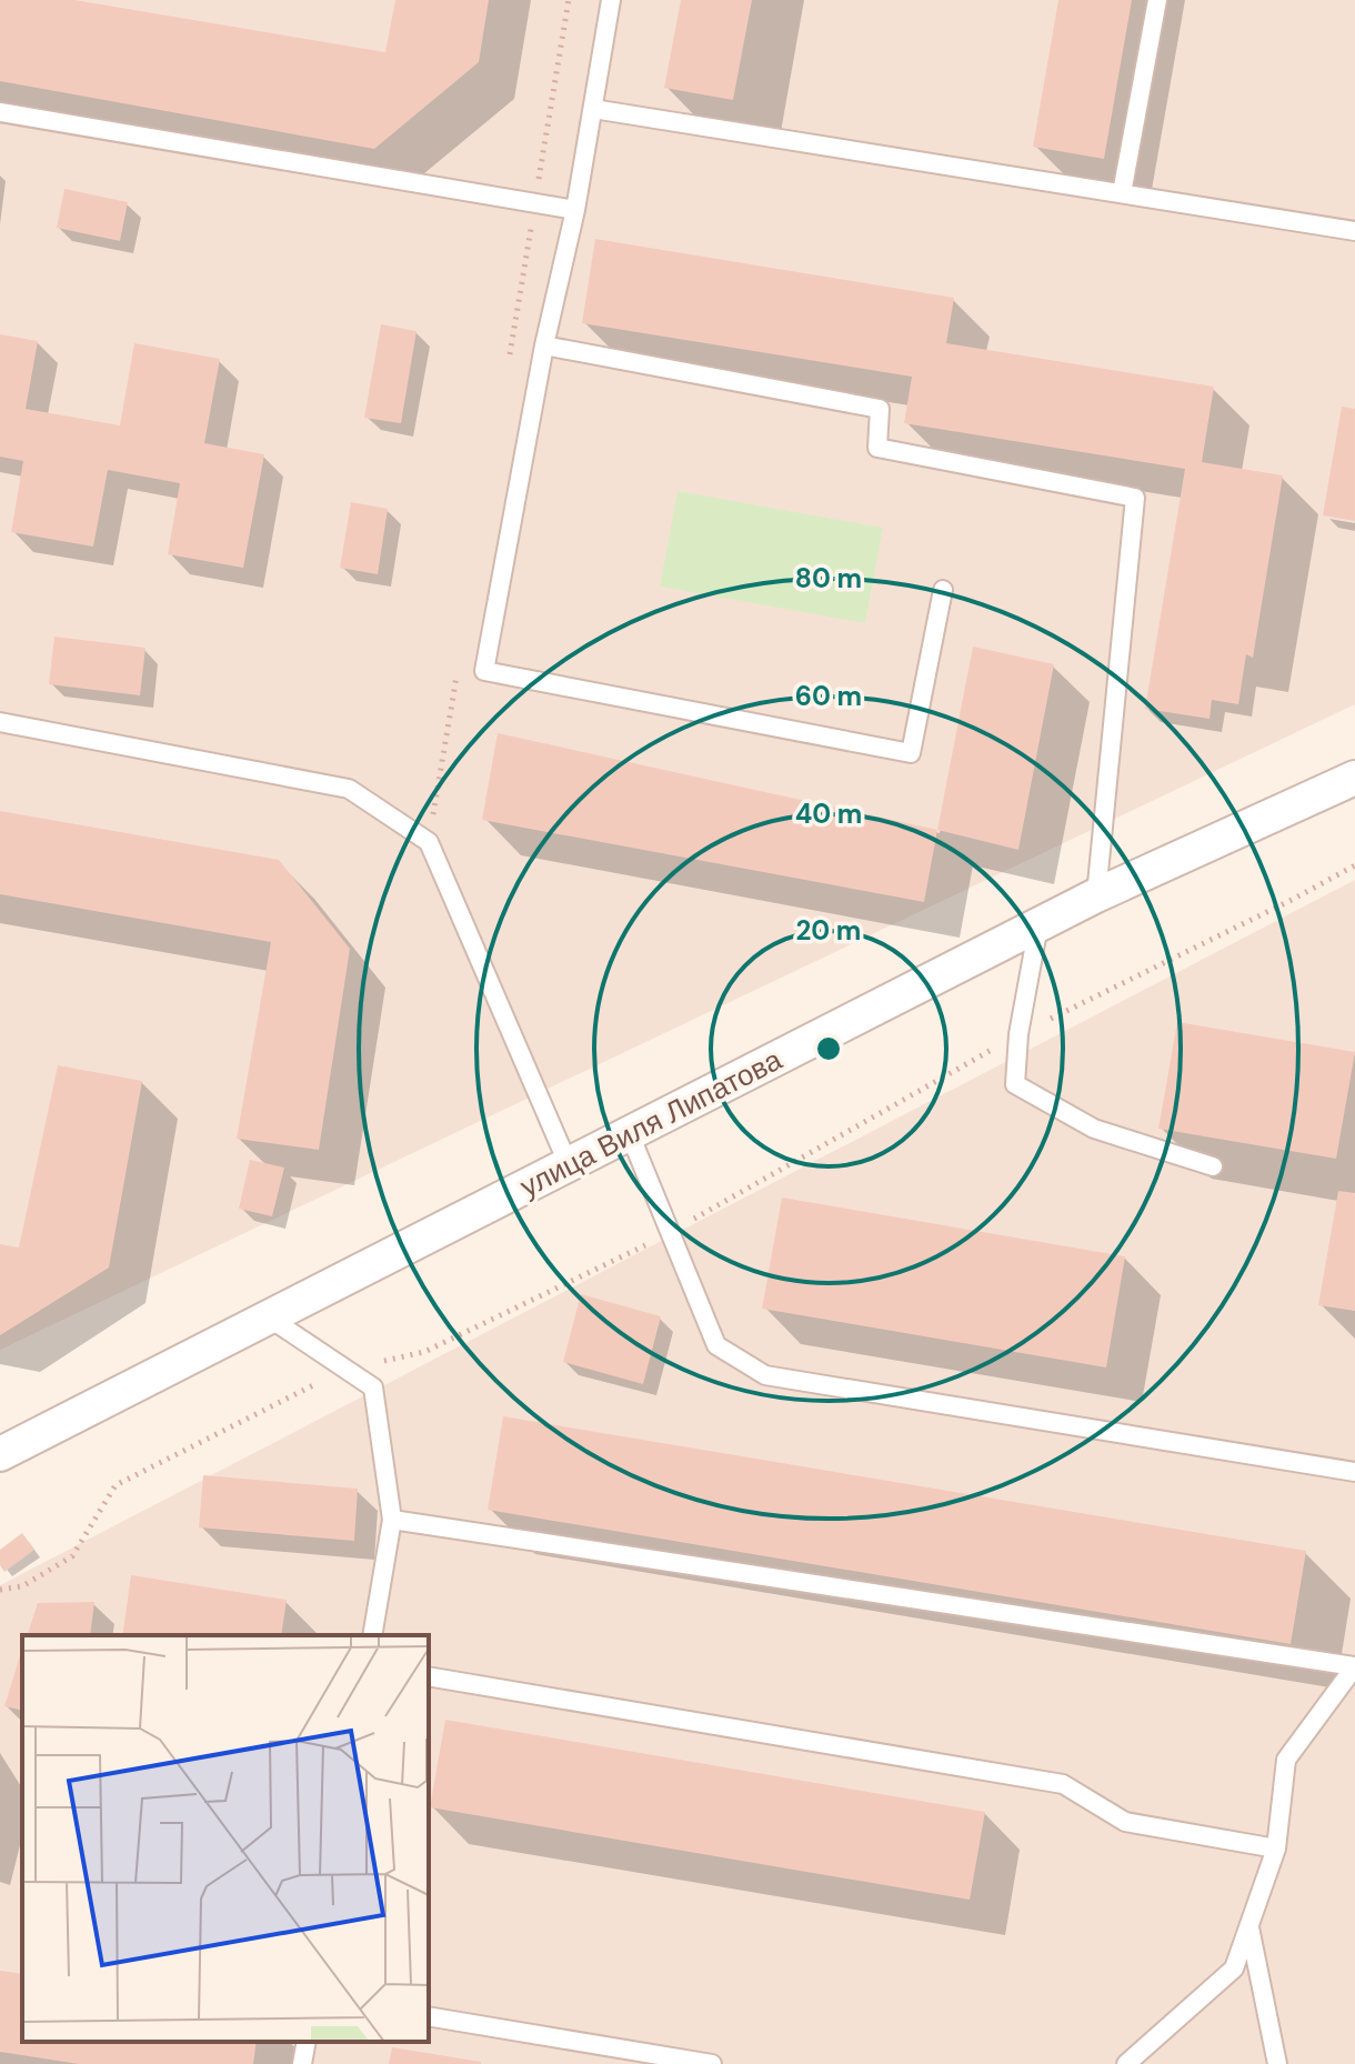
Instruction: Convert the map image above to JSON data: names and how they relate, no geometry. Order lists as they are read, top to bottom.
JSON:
{
  "streets": {
    "street": ["улица Виля Липатова"]
  },
  "rings": [
    "80 m",
    "60 m",
    "40 m",
    "20 m"
  ]
}
